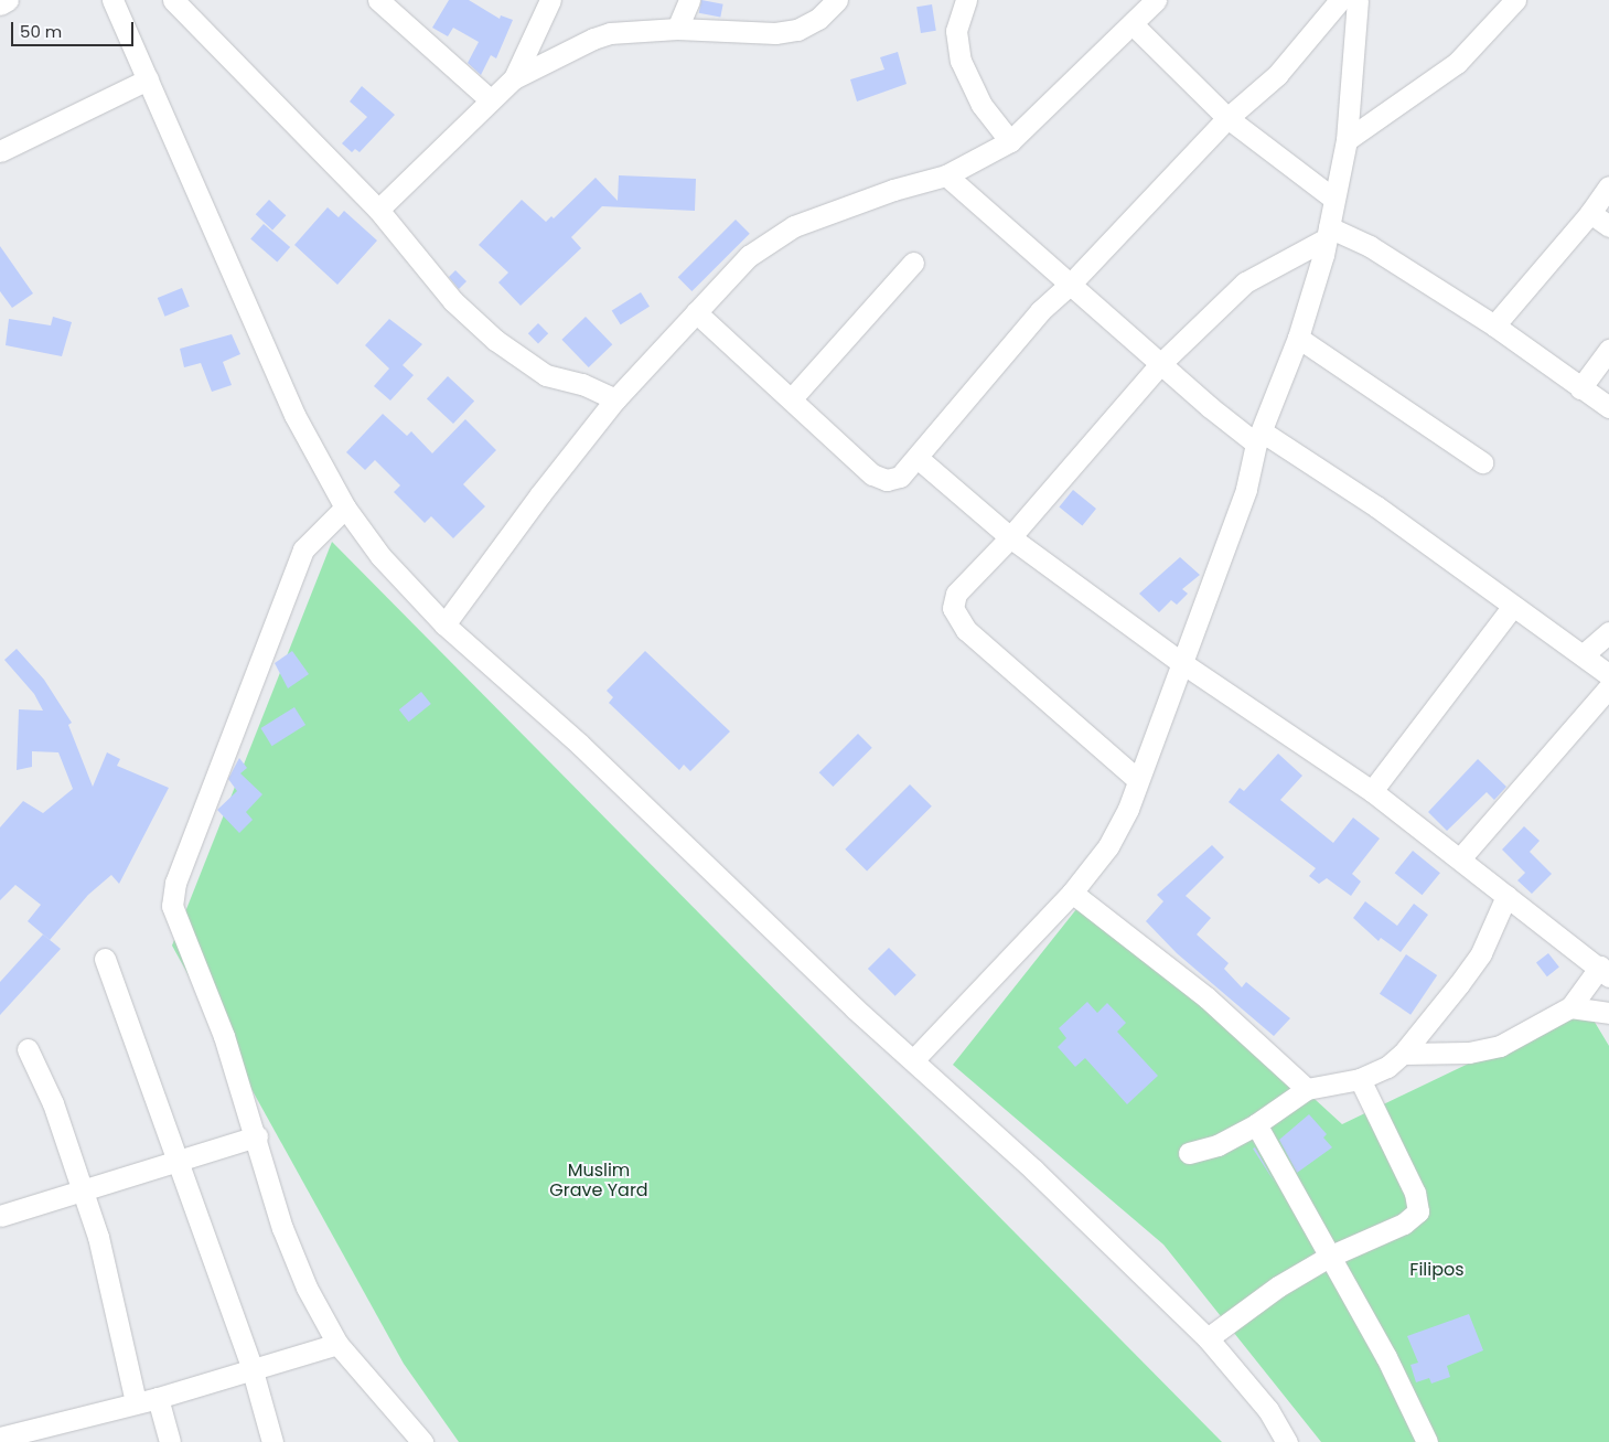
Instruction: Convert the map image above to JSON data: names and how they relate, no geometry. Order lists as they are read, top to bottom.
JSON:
{
  "parks": ["Muslim Grave Yard", "Filipos"],
  "scale_bar": "50 m"
}
